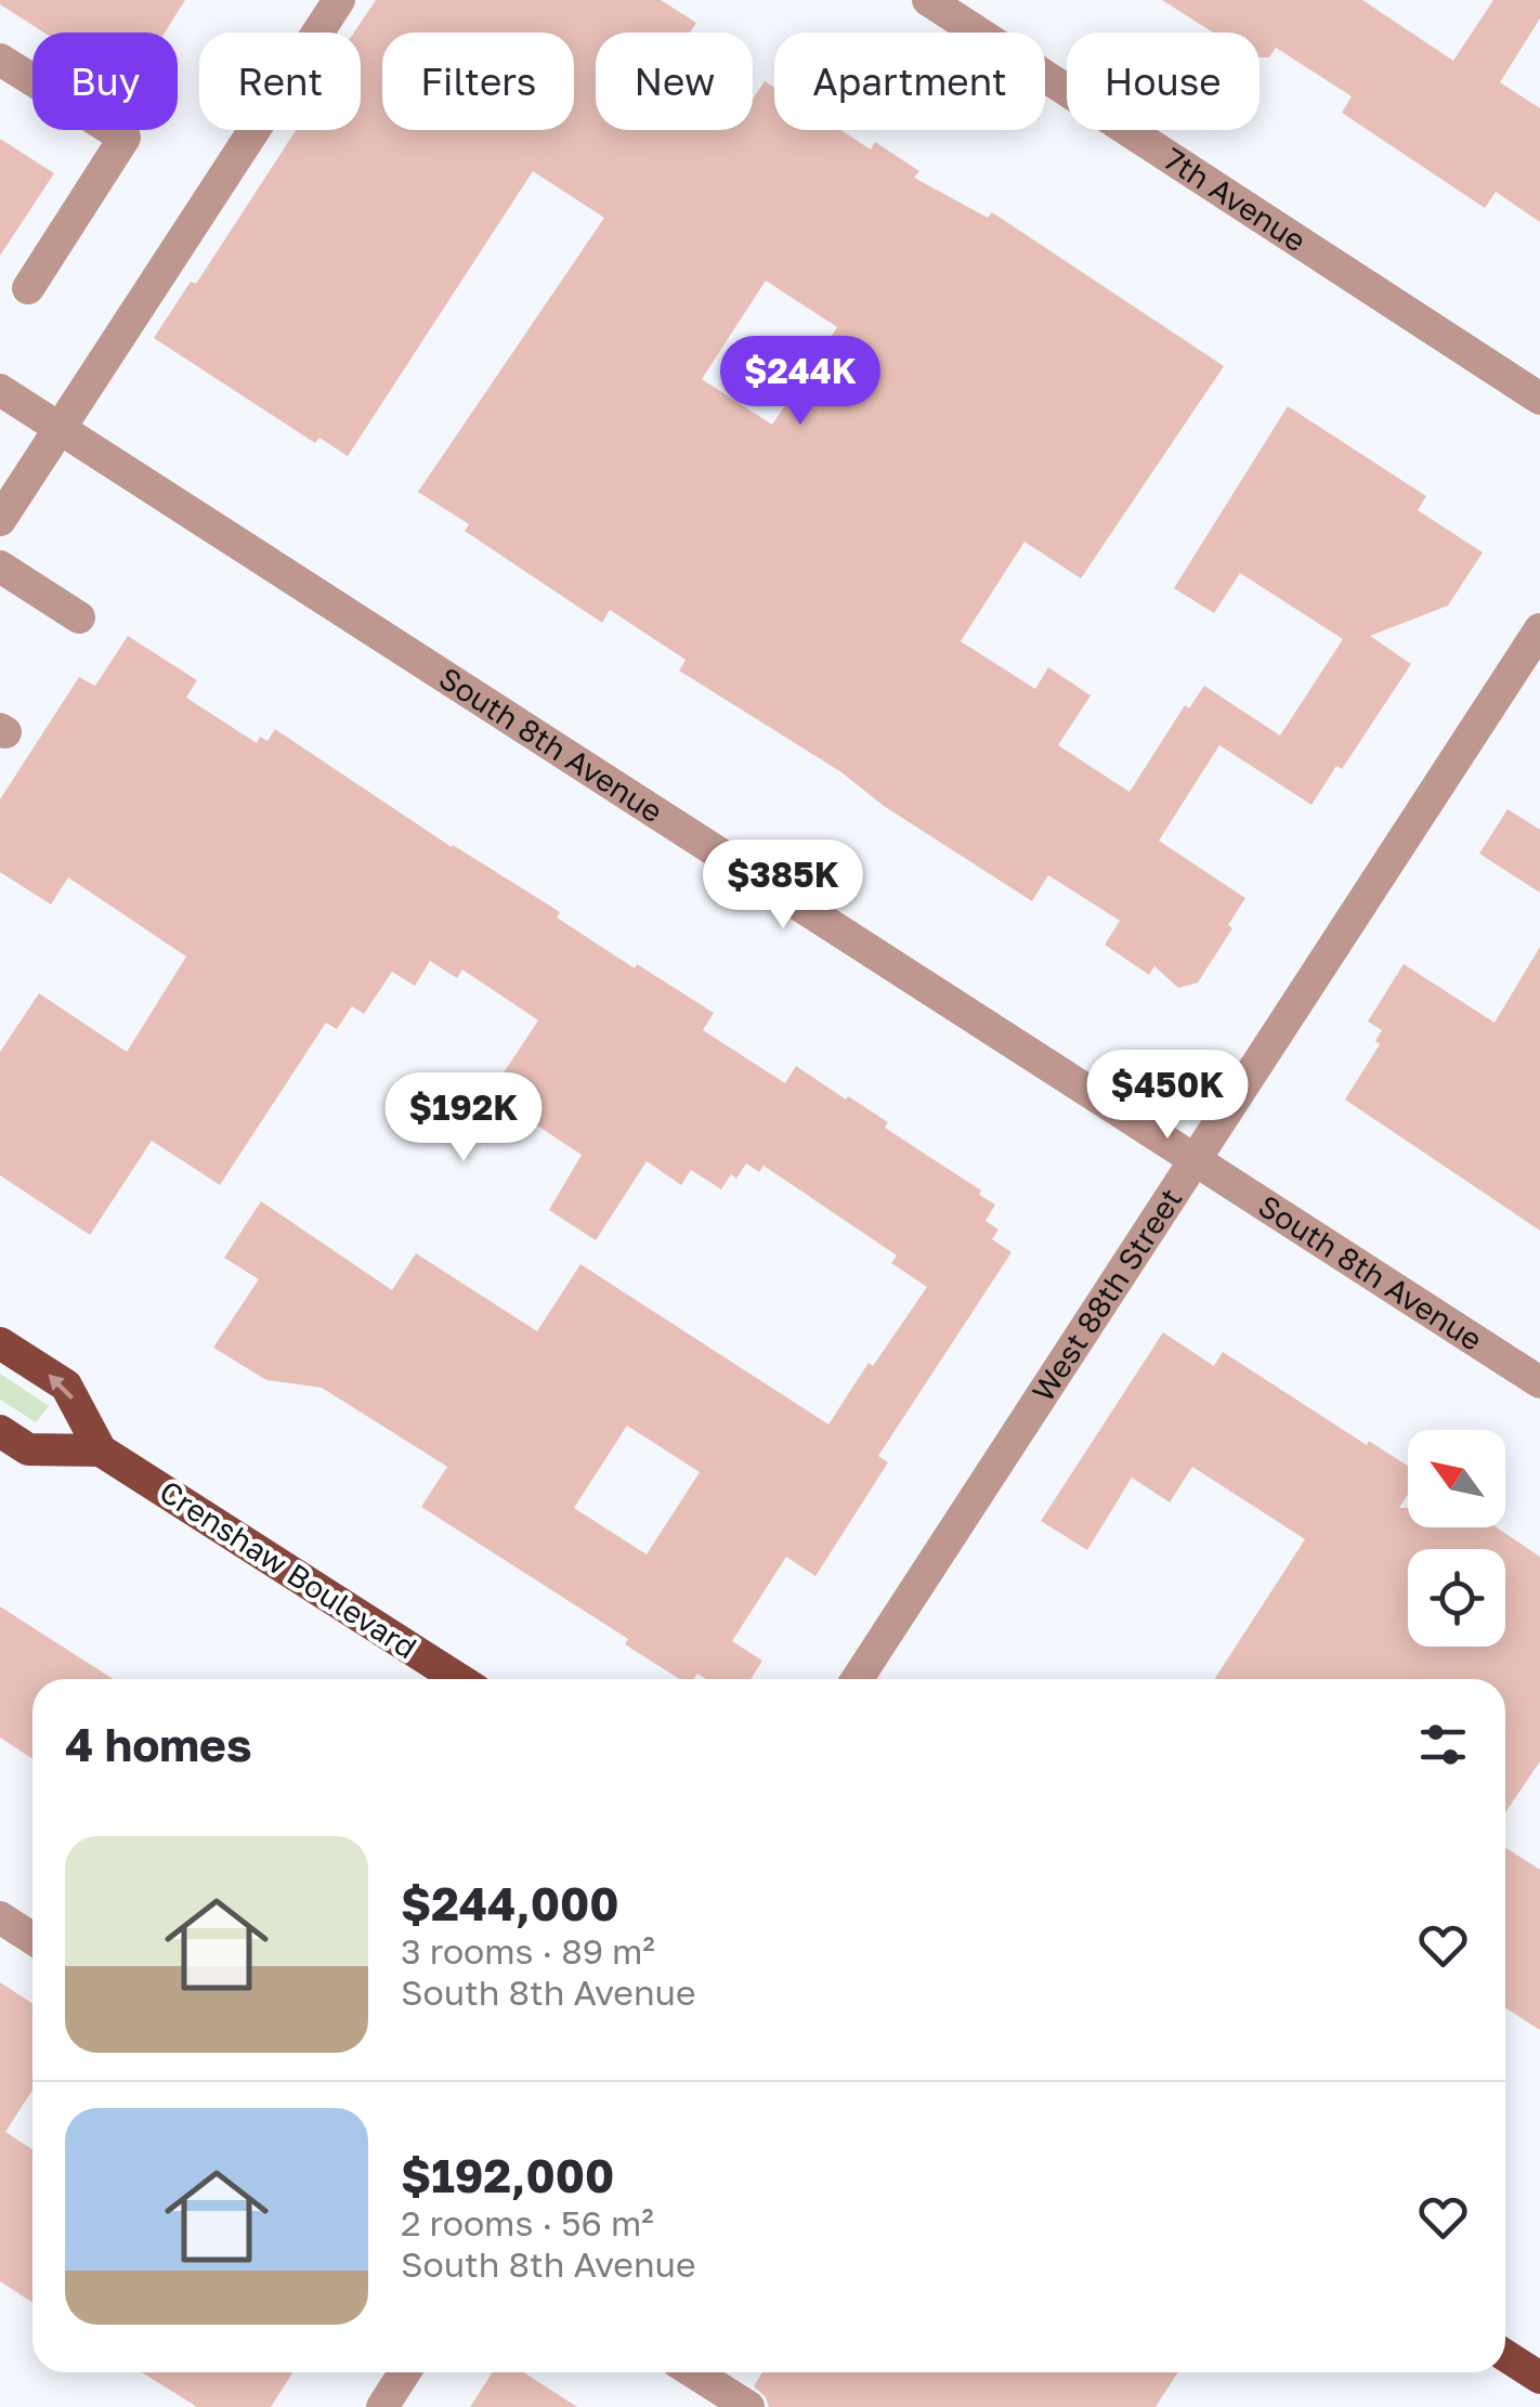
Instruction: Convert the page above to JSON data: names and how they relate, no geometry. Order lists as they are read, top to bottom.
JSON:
{
  "streets": {
    "main road": ["Crenshaw Boulevard"],
    "street": ["7th Avenue", "South 8th Avenue", "West 88th Street"]
  },
  "crossings": [
    ["South 8th Avenue", "West 88th Street"]
  ],
  "north": "top left",
  "page": {
    "chip": [
      "Buy",
      "Rent",
      "Filters",
      "New",
      "Apartment",
      "House"
    ],
    "price": [
      "$244K",
      "$385K",
      "$450K",
      "$192K"
    ],
    "heading": "4 homes",
    "list": [
      {
        "name": "$244,000",
        "note": "3 rooms · 89 m² · South 8th Avenue"
      },
      {
        "name": "$192,000",
        "note": "2 rooms · 56 m² · South 8th Avenue"
      }
    ]
  }
}
